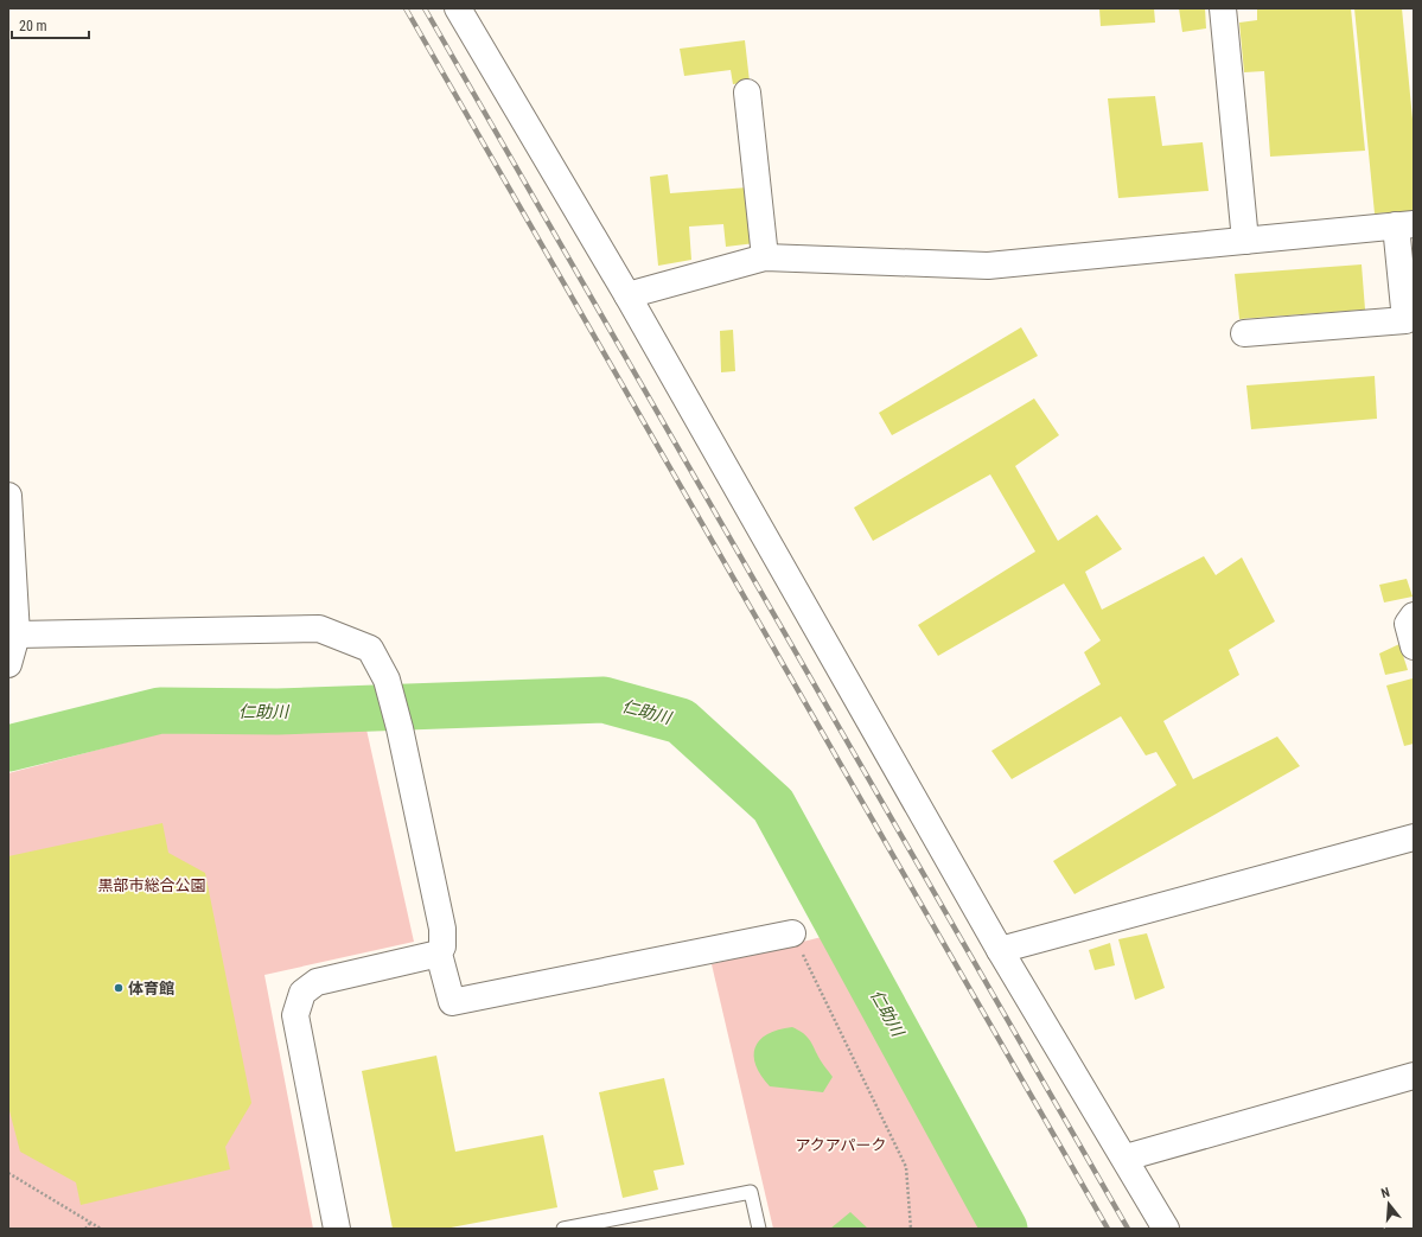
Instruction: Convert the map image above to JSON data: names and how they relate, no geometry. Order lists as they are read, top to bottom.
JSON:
{
  "water": ["仁助川"],
  "parks": ["黒部市総合公園", "アクアパーク"],
  "places": ["体育館"],
  "scale_bar": "20 m",
  "north": "top"
}
